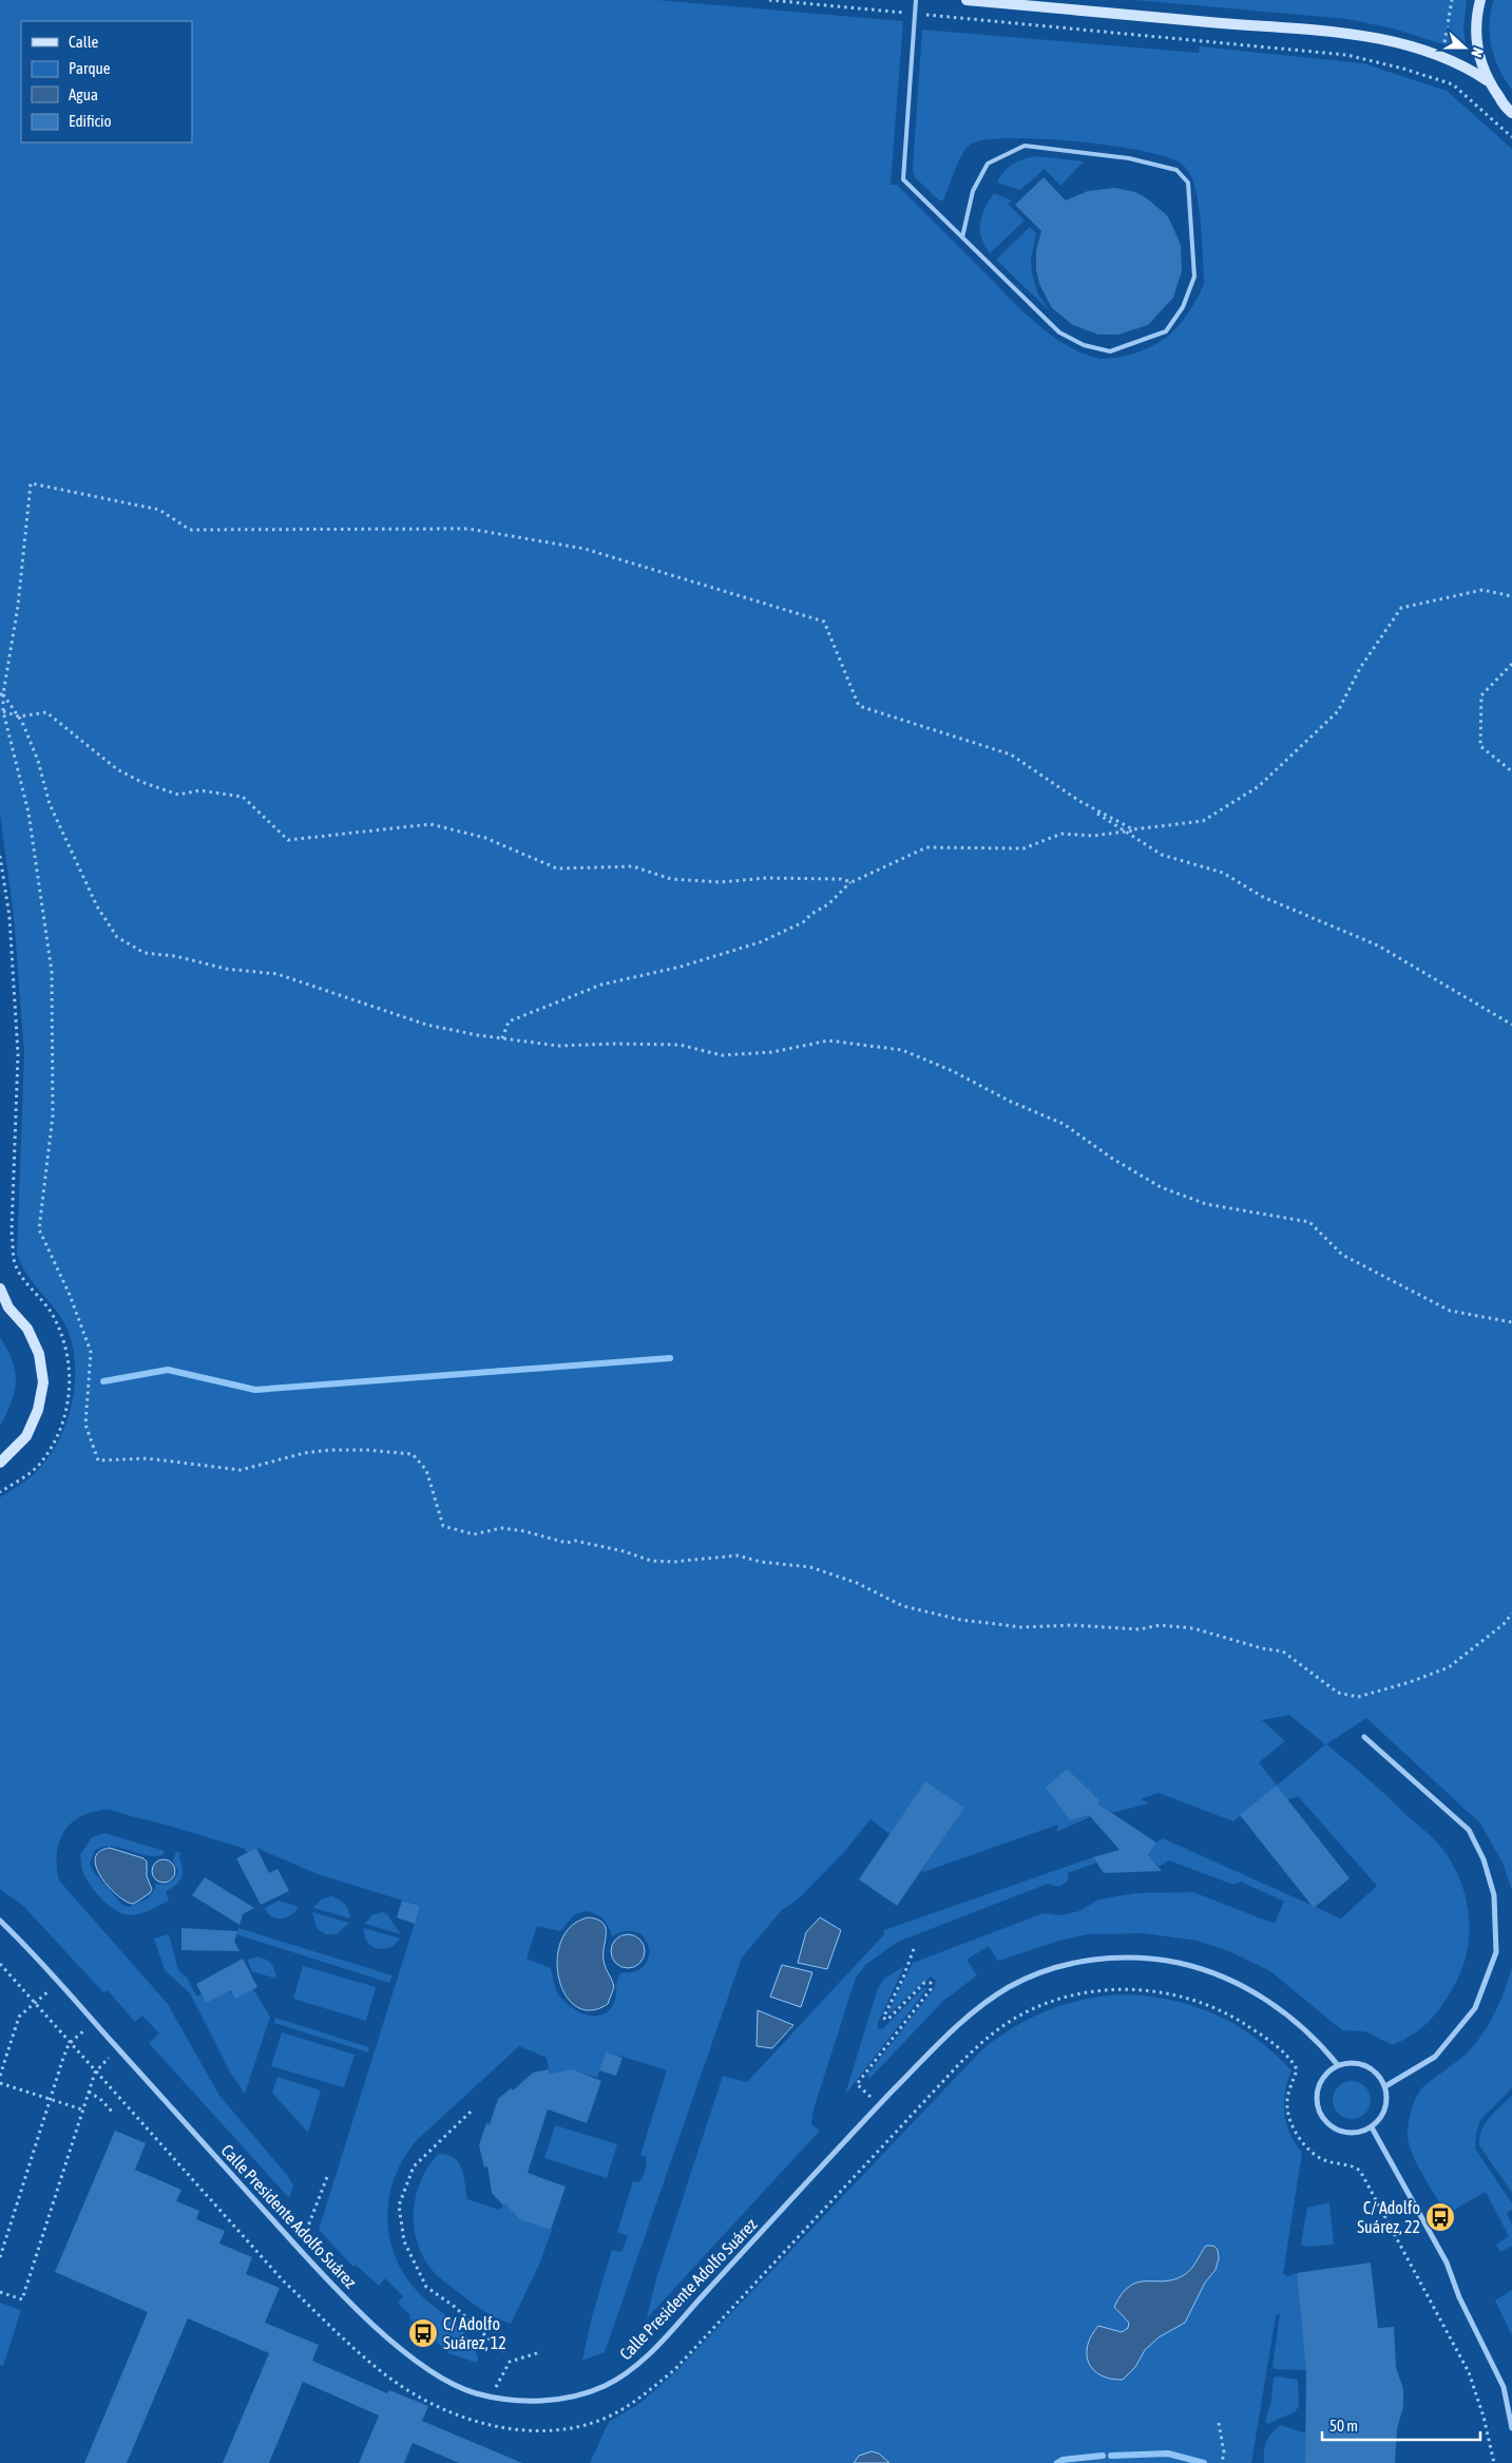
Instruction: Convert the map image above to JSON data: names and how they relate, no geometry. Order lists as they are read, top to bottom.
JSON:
{
  "streets": {
    "street": ["Calle Presidente Adolfo Suárez"]
  },
  "places": {
    "bus stop": ["C/ Adolfo Suárez, 22", "C/ Adolfo Suárez, 12"]
  },
  "legend": [
    "Calle",
    "Parque",
    "Agua",
    "Edificio"
  ],
  "scale_bar": "50 m",
  "north": "right"
}
